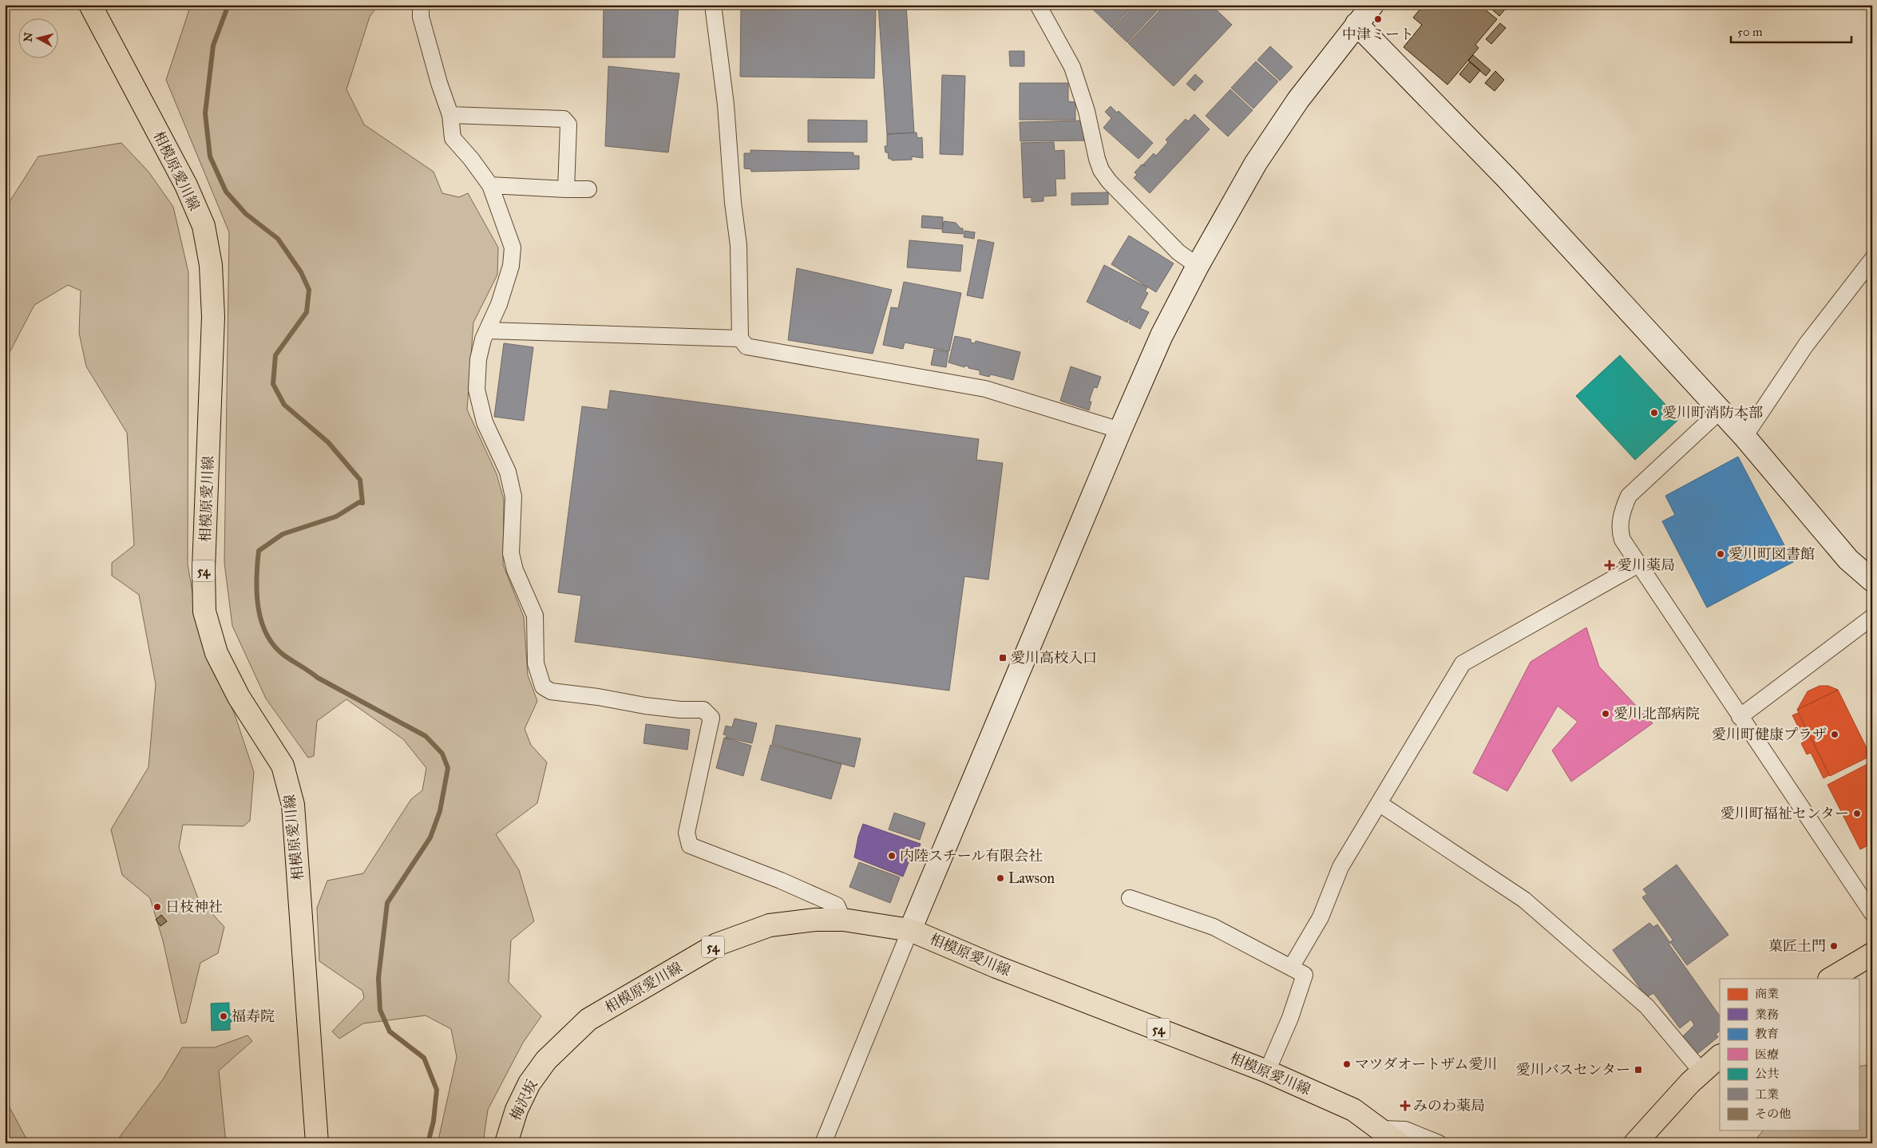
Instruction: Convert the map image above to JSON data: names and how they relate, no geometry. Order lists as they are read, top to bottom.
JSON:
{
  "streets": {
    "main road": ["相模原愛川線", "54", "梅沢坂"]
  },
  "crossings": [
    ["相模原愛川線", "梅沢坂"]
  ],
  "places": {
    "other": [
      "中津ミート",
      "愛川町消防本部",
      "愛川町図書館",
      "愛川北部病院",
      "愛川町健康プラザ",
      "愛川町福祉センター",
      "内陸スチール有限会社",
      "Lawson",
      "日枝神社",
      "菓匠土門",
      "福寿院",
      "マツダオートザム愛川"
    ],
    "health": ["愛川薬局", "みのわ薬局"],
    "transit": ["愛川高校入口", "愛川バスセンター"]
  },
  "legend": [
    "商業",
    "業務",
    "教育",
    "医療",
    "公共",
    "工業",
    "その他"
  ],
  "scale_bar": "50 m",
  "north": "left"
}
